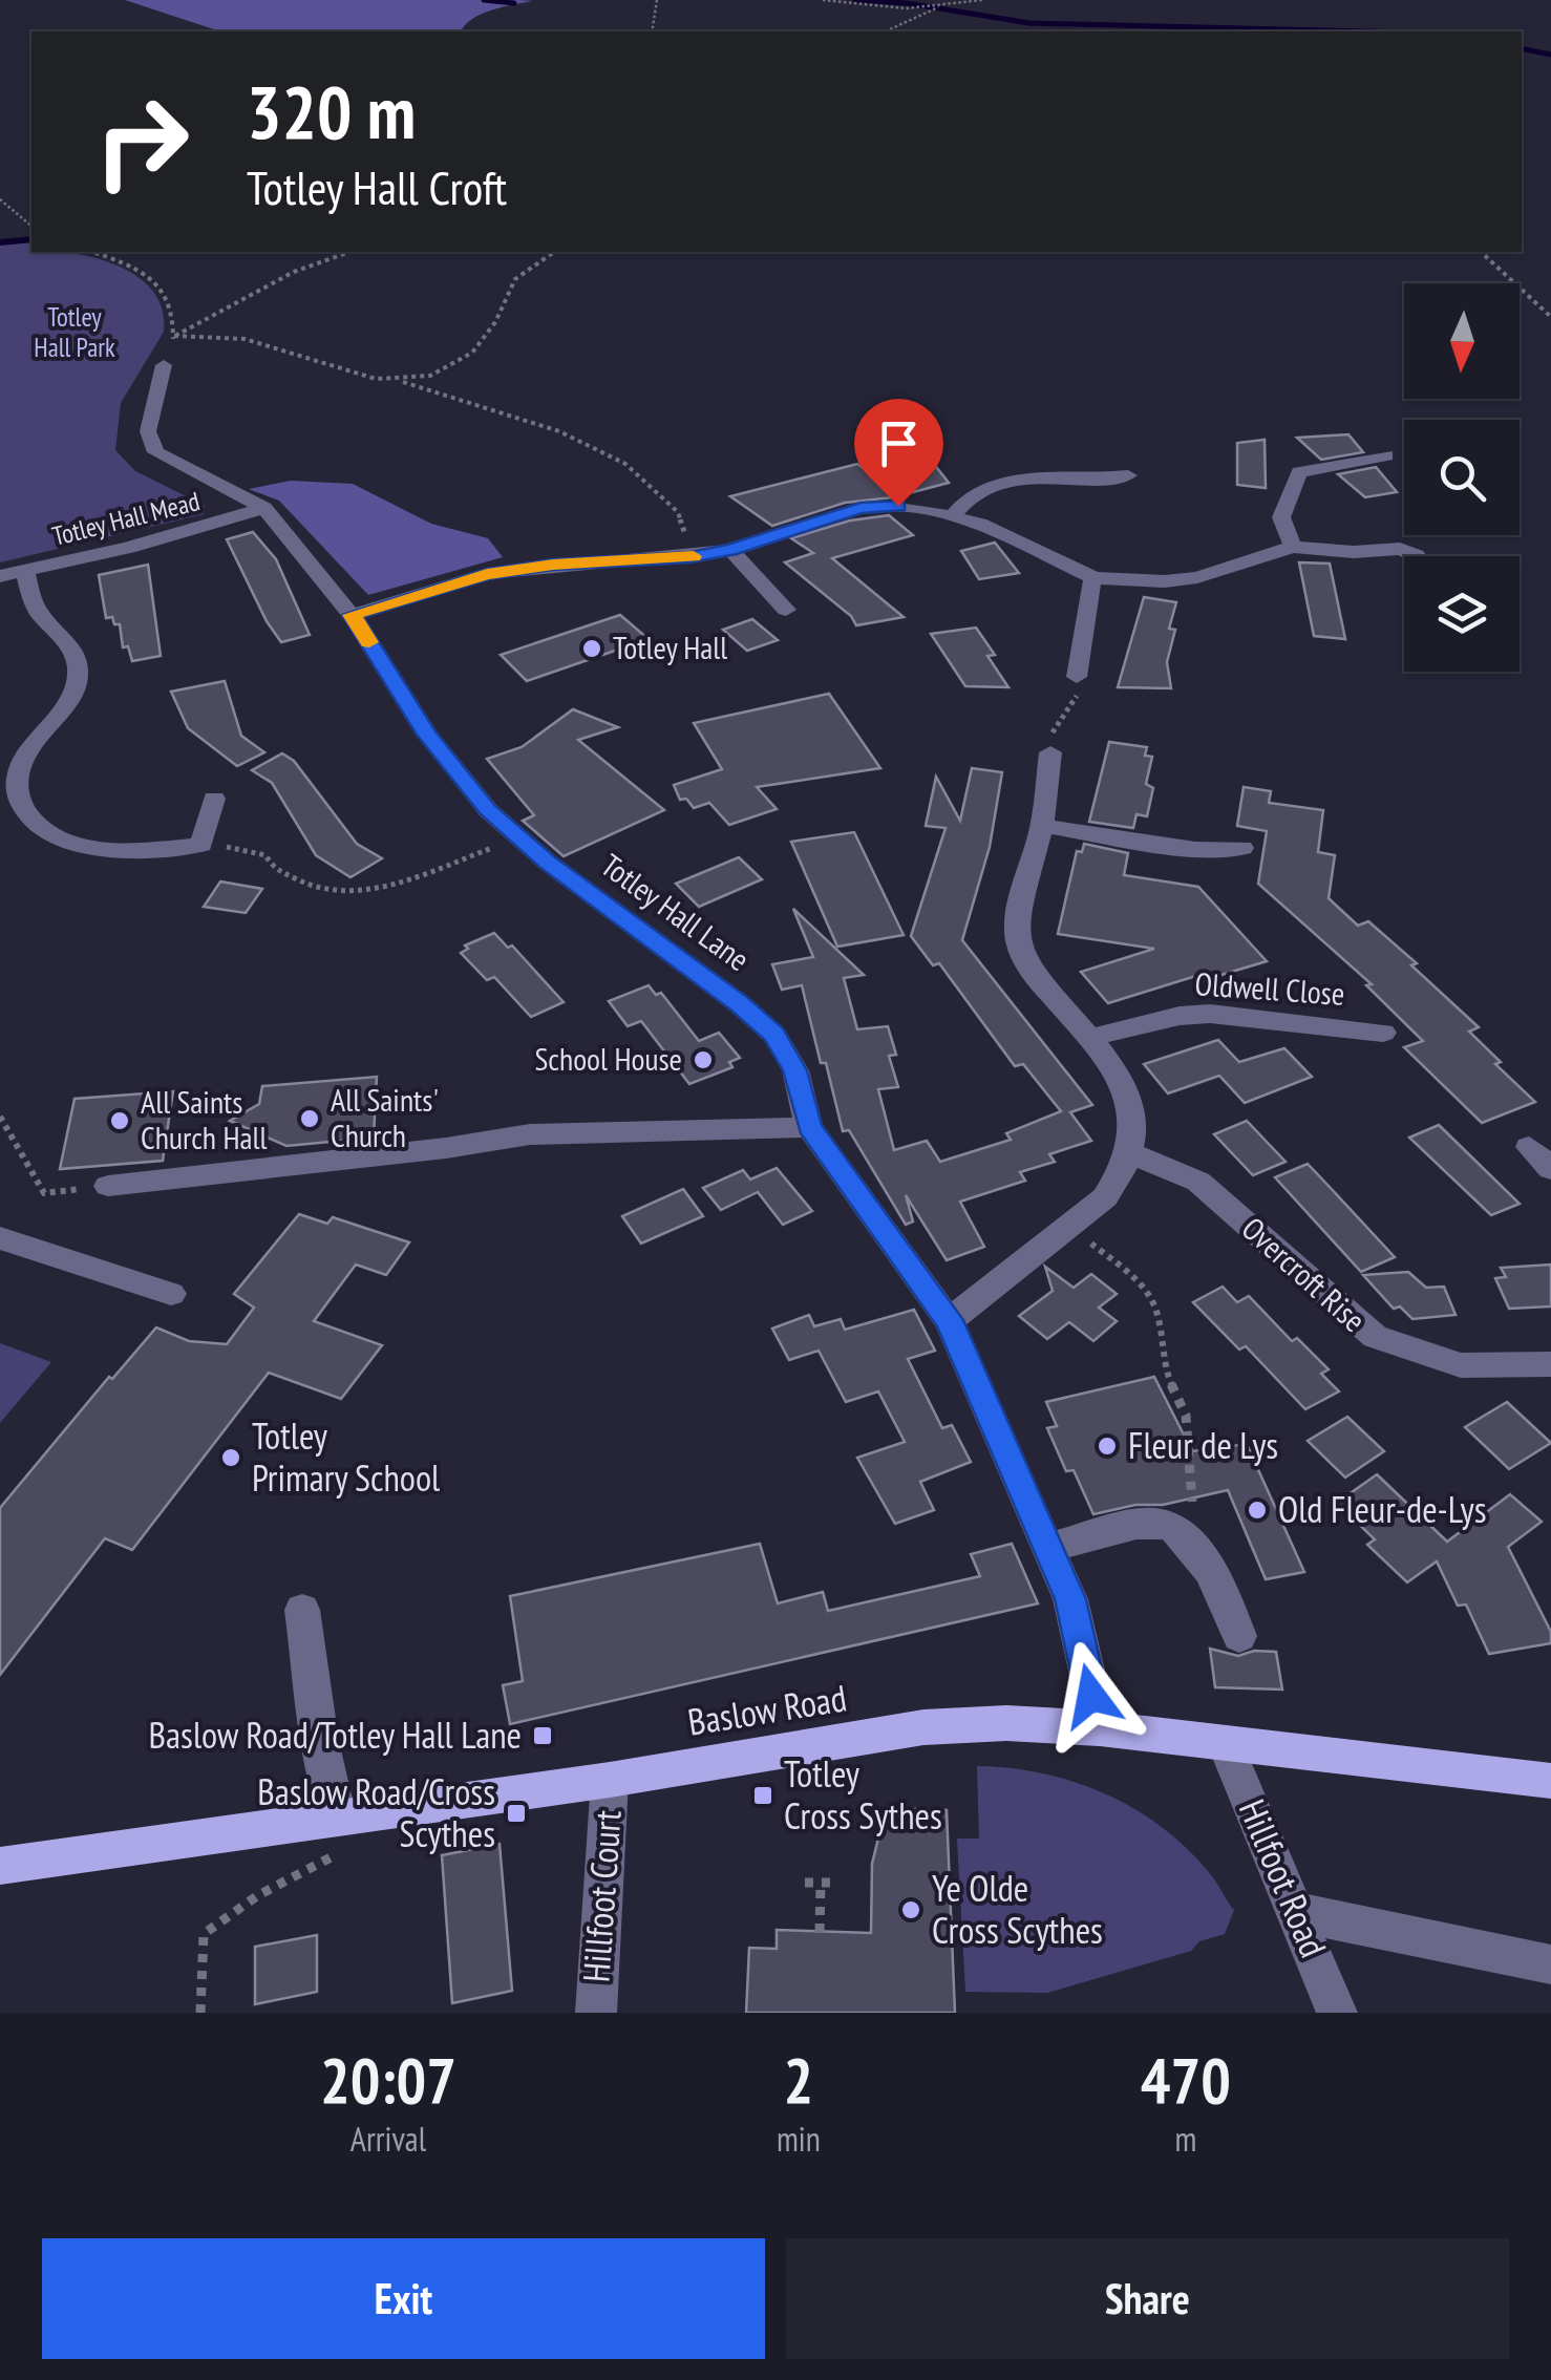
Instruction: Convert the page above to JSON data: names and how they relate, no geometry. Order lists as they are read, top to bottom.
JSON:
{
  "streets": {
    "main road": ["Baslow Road"],
    "street": [
      "Totley Hall Mead",
      "Totley Hall Lane",
      "Oldwell Close",
      "Overcroft Rise",
      "Hillfoot Road",
      "Hillfoot Court"
    ]
  },
  "crossings": [
    ["Totley Hall Mead", "Totley Hall Lane"],
    ["Totley Hall Lane", "Baslow Road"],
    ["Baslow Road", "Hillfoot Road"],
    ["Baslow Road", "Hillfoot Court"]
  ],
  "parks": ["Totley Hall Park"],
  "places": {
    "other": [
      "Totley Hall",
      "School House",
      "All Saints' Church",
      "All Saints Church Hall",
      "Fleur de Lys",
      "Totley Primary School",
      "Old Fleur-de-Lys",
      "Ye Olde Cross Scythes"
    ],
    "transit": ["Baslow Road/Totley Hall Lane", "Totley Cross Sythes", "Baslow Road/Cross Scythes"]
  },
  "north": "bottom",
  "page": {
    "turn": ["320 m", "Totley Hall Croft"],
    "eta": [
      "20:07",
      "Arrival",
      "2",
      "min",
      "470",
      "m"
    ],
    "buttons": ["Exit", "Share"]
  }
}
